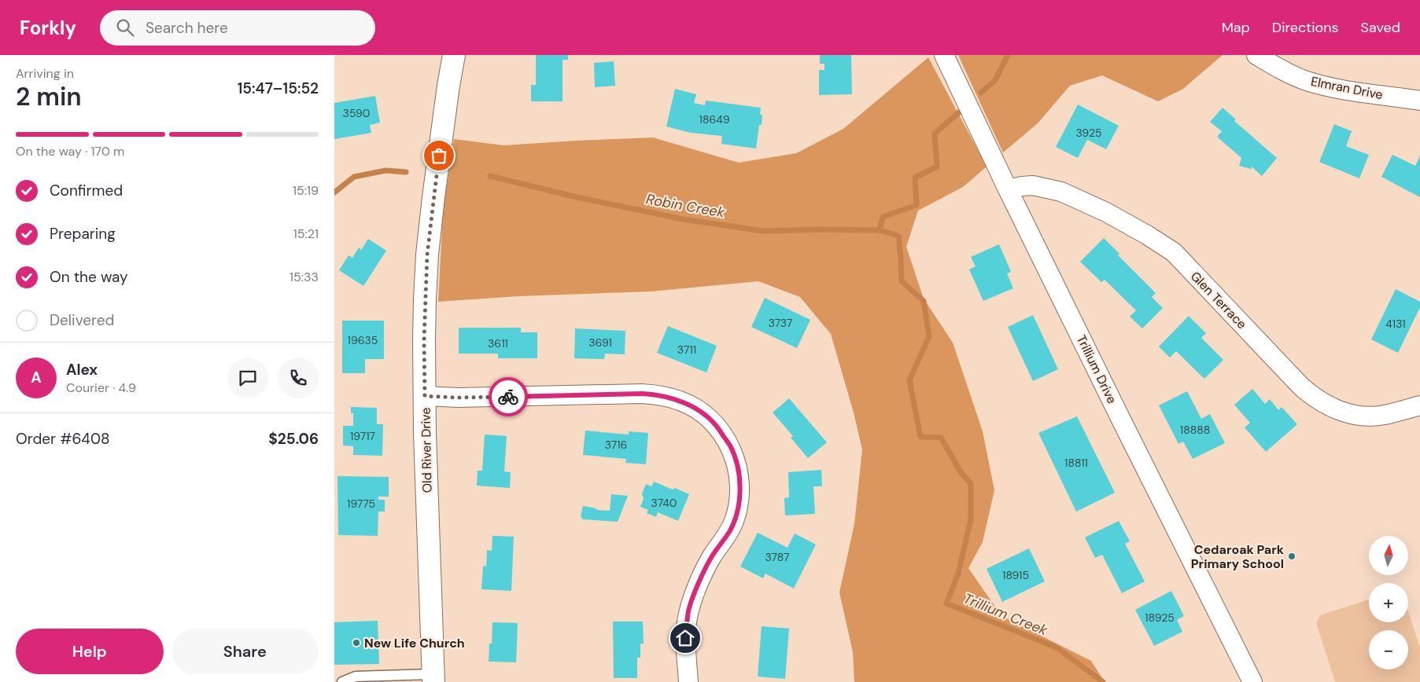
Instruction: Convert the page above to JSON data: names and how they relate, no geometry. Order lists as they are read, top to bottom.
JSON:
{
  "streets": {
    "street": [
      "Elmran Drive",
      "Glen Terrace",
      "Trillium Drive",
      "Old River Drive"
    ]
  },
  "crossings": [
    ["Glen Terrace", "Trillium Drive"]
  ],
  "water": ["Robin Creek", "Trillium Creek"],
  "places": ["Cedaroak Park Primary School", "New Life Church"],
  "house_numbers": [
    "3590",
    "18649",
    "3925",
    "3737",
    "4131",
    "19635",
    "3691",
    "3611",
    "3711",
    "18888",
    "19717",
    "3716",
    "18811",
    "3740",
    "19775",
    "3787",
    "18915",
    "18925"
  ],
  "north": "top",
  "page": {
    "header": "Forkly",
    "search": "Search here",
    "nav": ["Map", "Directions", "Saved"],
    "heading": ["2 min", "Arriving in", "15:47–15:52"],
    "panel": [
      "Alex",
      "Courier · 4.9",
      "Order #6408",
      "$25.06"
    ],
    "bar": "On the way · 170 m",
    "list": [
      ["Confirmed", "15:19"],
      ["Preparing", "15:21"],
      ["On the way", "15:33"],
      "Delivered"
    ],
    "round": "A",
    "map_buttons": ["+", "−"],
    "buttons": ["Help", "Share"]
  }
}
